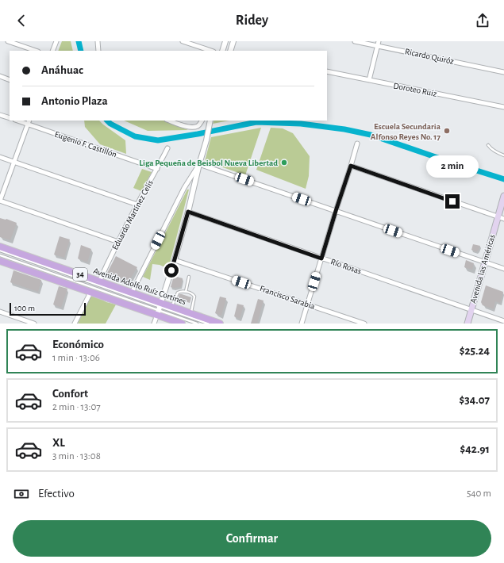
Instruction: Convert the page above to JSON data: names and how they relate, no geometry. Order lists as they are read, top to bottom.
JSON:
{
  "streets": {
    "main road": ["Avenida las Américas", "34", "Avenida Adolfo Ruíz Cortines"],
    "street": [
      "Ricardo Quiróz",
      "Doroteo Ruíz",
      "Eugenio F. Castillón",
      "Eduardo Martínez Celis",
      "Río Rosas",
      "Francisco Sarabia"
    ]
  },
  "crossings": [
    ["Eugenio F. Castillón", "Eduardo Martínez Celis"],
    ["Eduardo Martínez Celis", "Avenida Adolfo Ruíz Cortines"],
    ["Río Rosas", "Avenida las Américas"]
  ],
  "places": ["Escuela Secundaria Alfonso Reyes No. 17", "Liga Pequeña de Beisbol Nueva Libertad"],
  "scale_bar": "100 m",
  "page": {
    "header": "Ridey",
    "banner": ["Anáhuac", "Antonio Plaza"],
    "bubble": "2 min",
    "scale": "100 m",
    "list": [
      {
        "name": "Económico",
        "note": "1 min · 13:06",
        "value": "$25.24"
      },
      {
        "name": "Confort",
        "note": "2 min · 13:07",
        "value": "$34.07"
      },
      {
        "name": "XL",
        "note": "3 min · 13:08",
        "value": "$42.91"
      }
    ],
    "pay": ["Efectivo", "540 m"],
    "buttons": "Confirmar"
  }
}
